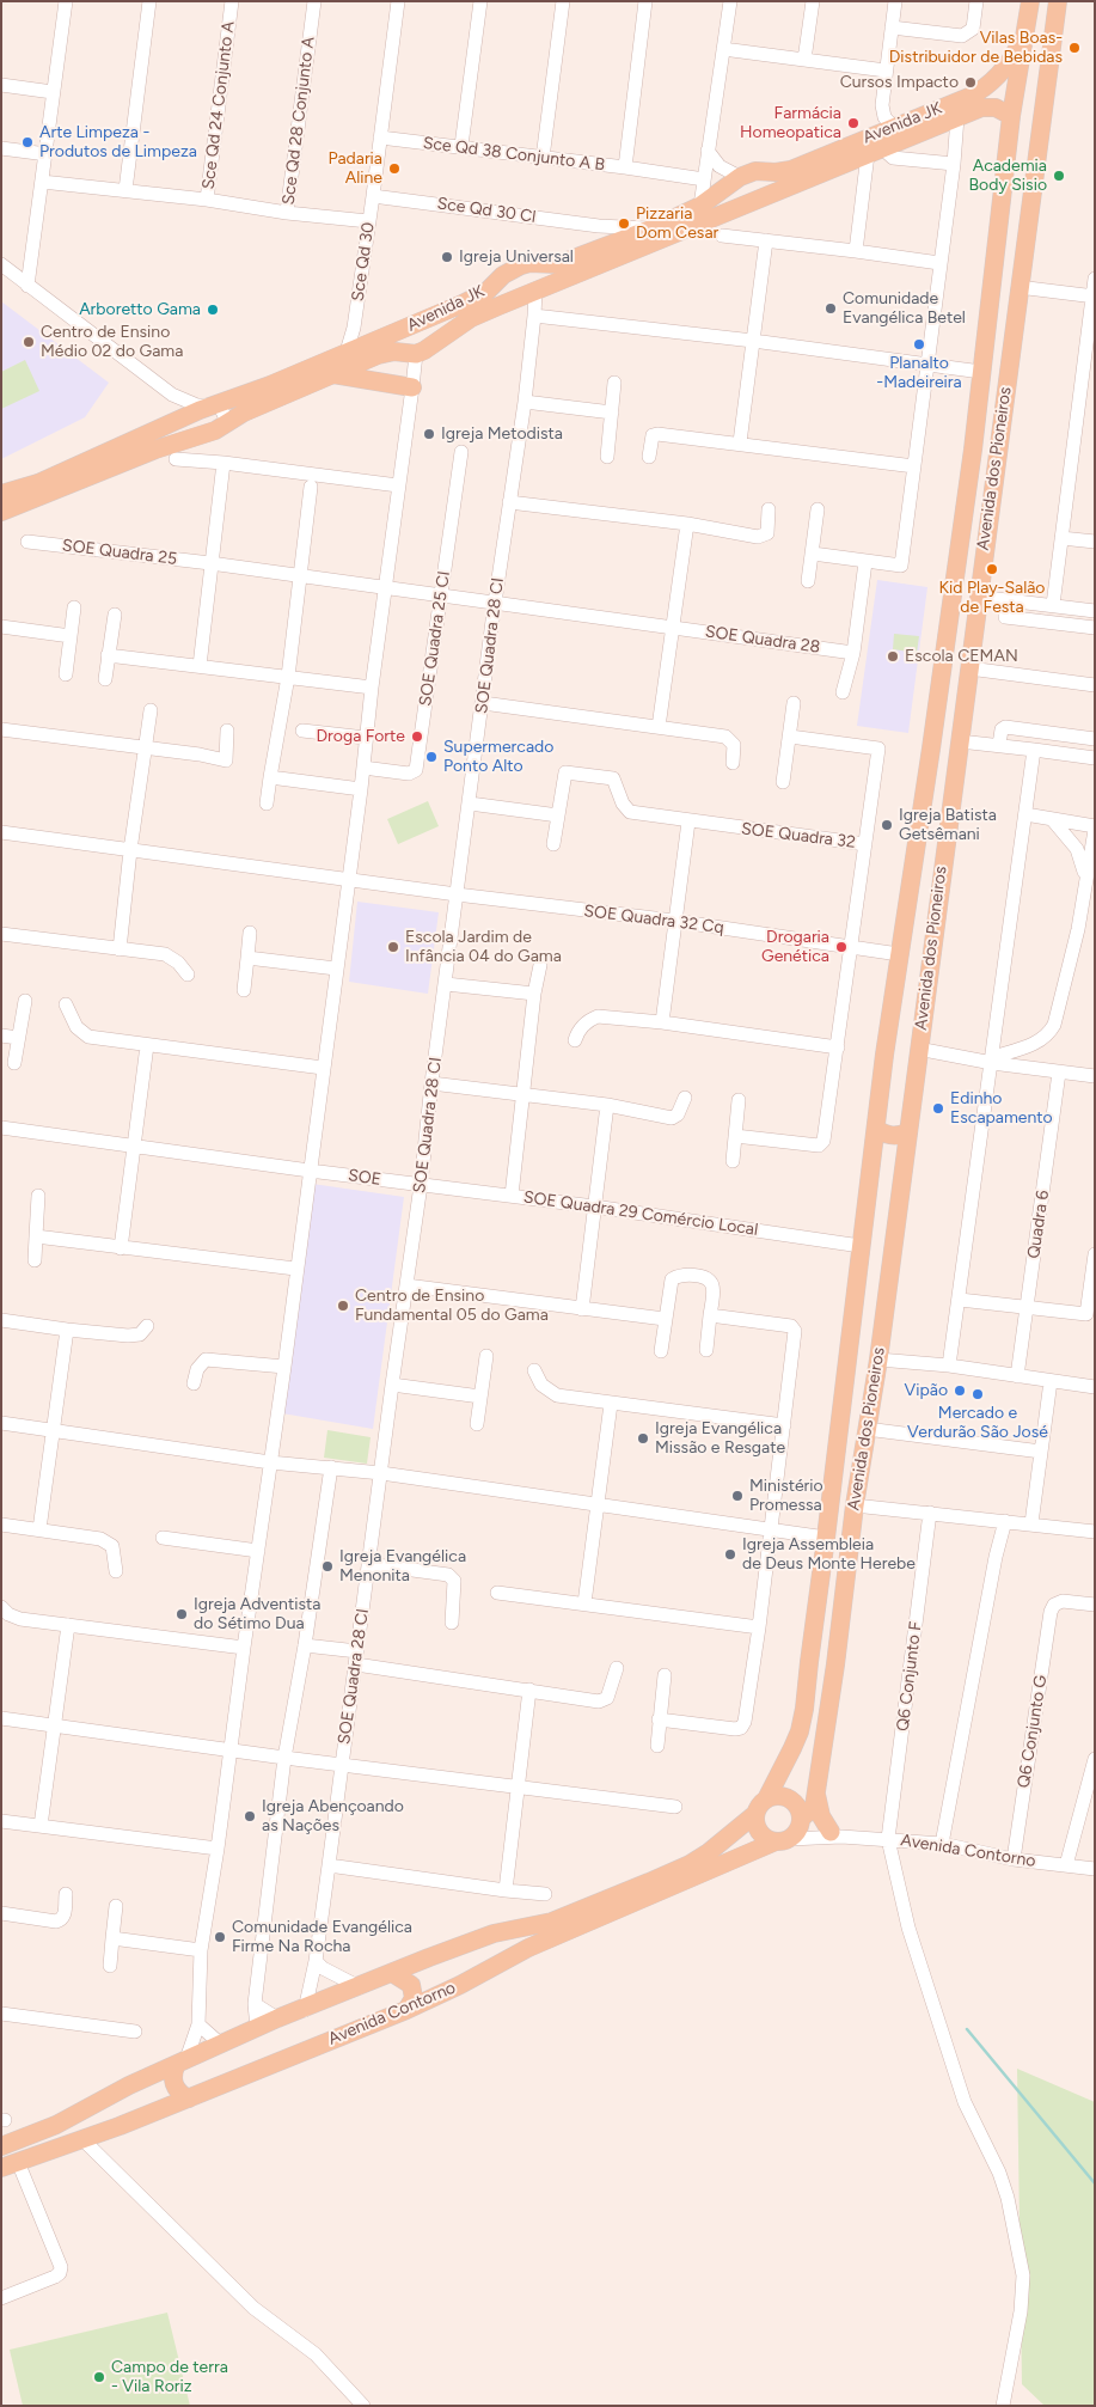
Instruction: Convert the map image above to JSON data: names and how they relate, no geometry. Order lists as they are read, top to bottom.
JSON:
{
  "streets": {
    "main road": ["Avenida JK", "Avenida dos Pioneiros", "Avenida Contorno"],
    "street": [
      "Sce Qd 24 Conjunto A",
      "Sce Qd 28 Conjunto A",
      "Sce Qd 38 Conjunto A B",
      "Sce Qd 30 Cl",
      "Sce Qd 30",
      "SOE Quadra 25",
      "SOE Quadra 25 CI",
      "SOE Quadra 28",
      "SOE Quadra 28 CI",
      "SOE Quadra 32",
      "SOE Quadra 32 Cq",
      "SOE",
      "SOE Quadra 29 Comércio Local",
      "Quadra 6",
      "Q6 Conjunto F",
      "Q6 Conjunto G"
    ]
  },
  "crossings": [
    ["Avenida JK", "Sce Qd 30 Cl"],
    ["Avenida JK", "Sce Qd 30"],
    ["Avenida JK", "Avenida dos Pioneiros"],
    ["Avenida JK", "SOE Quadra 28 CI"],
    ["Sce Qd 38 Conjunto A B", "Sce Qd 30"],
    ["Sce Qd 30 Cl", "Sce Qd 30"],
    ["Avenida dos Pioneiros", "SOE Quadra 32 Cq"],
    ["Avenida dos Pioneiros", "SOE Quadra 29 Comércio Local"],
    ["Avenida dos Pioneiros", "Avenida Contorno"],
    ["SOE Quadra 25", "SOE Quadra 25 CI"],
    ["SOE Quadra 25", "SOE Quadra 28"],
    ["SOE Quadra 25 CI", "SOE Quadra 28"],
    ["SOE Quadra 28", "SOE Quadra 28 CI"],
    ["SOE Quadra 28 CI", "SOE Quadra 32 Cq"],
    ["SOE Quadra 28 CI", "SOE"],
    ["SOE Quadra 28 CI", "SOE Quadra 29 Comércio Local"],
    ["SOE", "SOE Quadra 29 Comércio Local"],
    ["Q6 Conjunto F", "Avenida Contorno"],
    ["Q6 Conjunto G", "Avenida Contorno"]
  ],
  "places": [
    "Vilas Boas- Distribuidor de Bebidas",
    "Cursos Impacto",
    "Farmácia Homeopatica",
    "Arte Limpeza - Produtos de Limpeza",
    "Padaria Aline",
    "Academia Body Sisio",
    "Pizzaria Dom Cesar",
    "Igreja Universal",
    "Comunidade Evangélica Betel",
    "Arboretto Gama",
    "Centro de Ensino Médio 02 do Gama",
    "Planalto -Madeireira",
    "Igreja Metodista",
    "Kid Play-Salão de Festa",
    "Escola CEMAN",
    "Droga Forte",
    "Supermercado Ponto Alto",
    "Igreja Batista Getsêmani",
    "Escola Jardim de Infância 04 do Gama",
    "Drogaria Genética",
    "Edinho Escapamento",
    "Centro de Ensino Fundamental 05 do Gama",
    "Vipão",
    "Mercado e Verdurão São José",
    "Igreja Evangélica Missão e Resgate",
    "Ministério Promessa",
    "Igreja Assembleia de Deus Monte Herebe",
    "Igreja Evangélica Menonita",
    "Igreja Adventista do Sétimo Dua",
    "Igreja Abençoando as Nações",
    "Comunidade Evangélica Firme Na Rocha",
    "Campo de terra - Vila Roriz"
  ]
}
